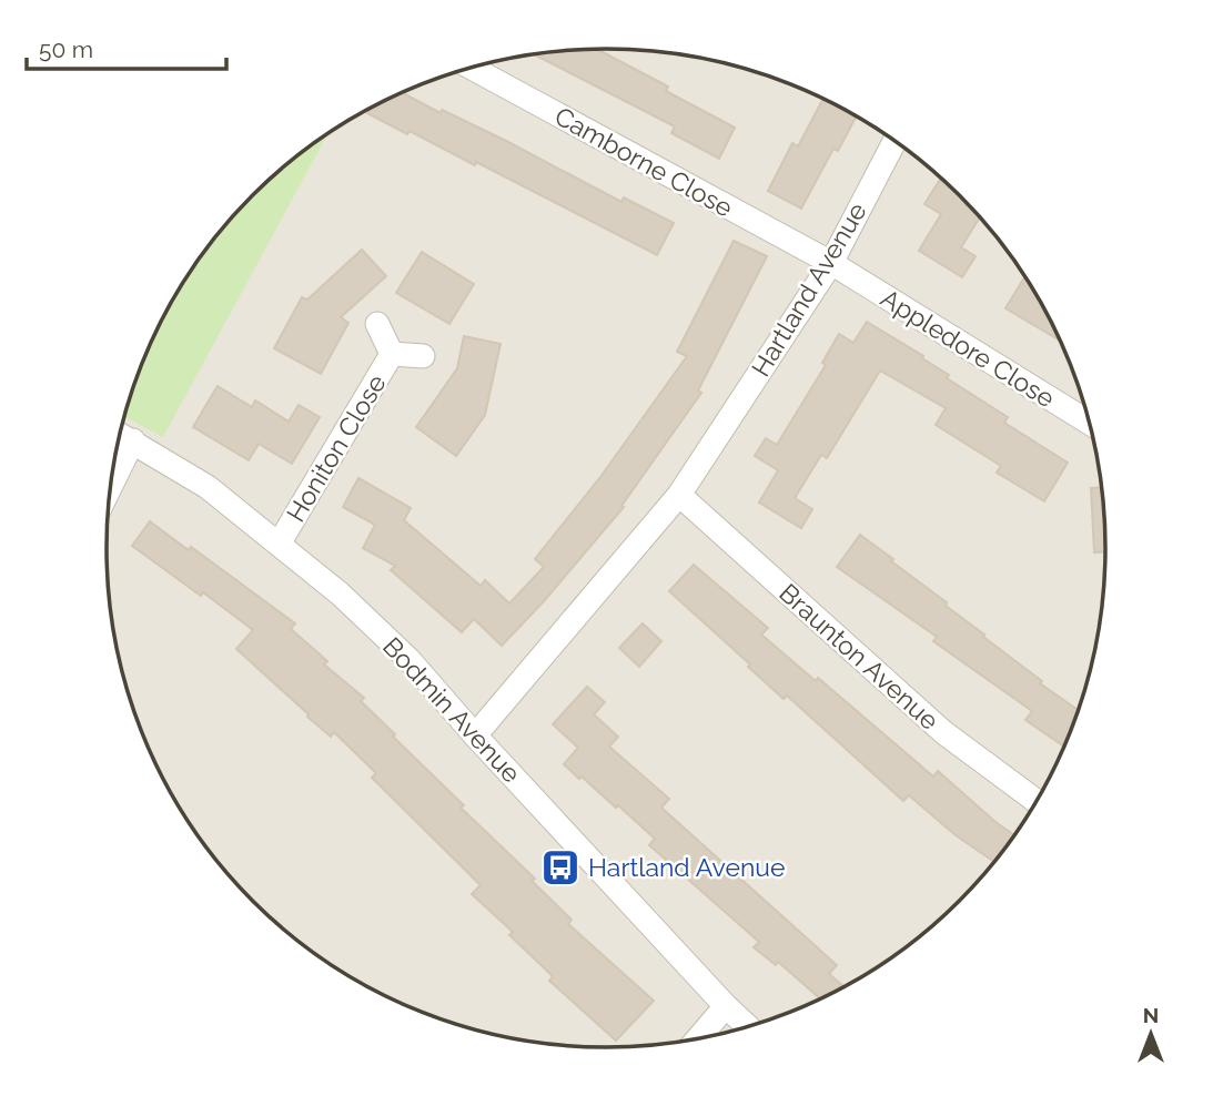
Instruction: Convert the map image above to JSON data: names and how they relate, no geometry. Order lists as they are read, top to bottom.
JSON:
{
  "streets": {
    "street": [
      "Camborne Close",
      "Hartland Avenue",
      "Appledore Close",
      "Honiton Close",
      "Braunton Avenue",
      "Bodmin Avenue"
    ]
  },
  "crossings": [
    ["Camborne Close", "Hartland Avenue"],
    ["Camborne Close", "Appledore Close"],
    ["Hartland Avenue", "Appledore Close"],
    ["Hartland Avenue", "Braunton Avenue"],
    ["Hartland Avenue", "Bodmin Avenue"],
    ["Honiton Close", "Bodmin Avenue"]
  ],
  "places": {
    "bus stop": ["Hartland Avenue"]
  },
  "scale_bar": "50 m",
  "north": "top"
}
